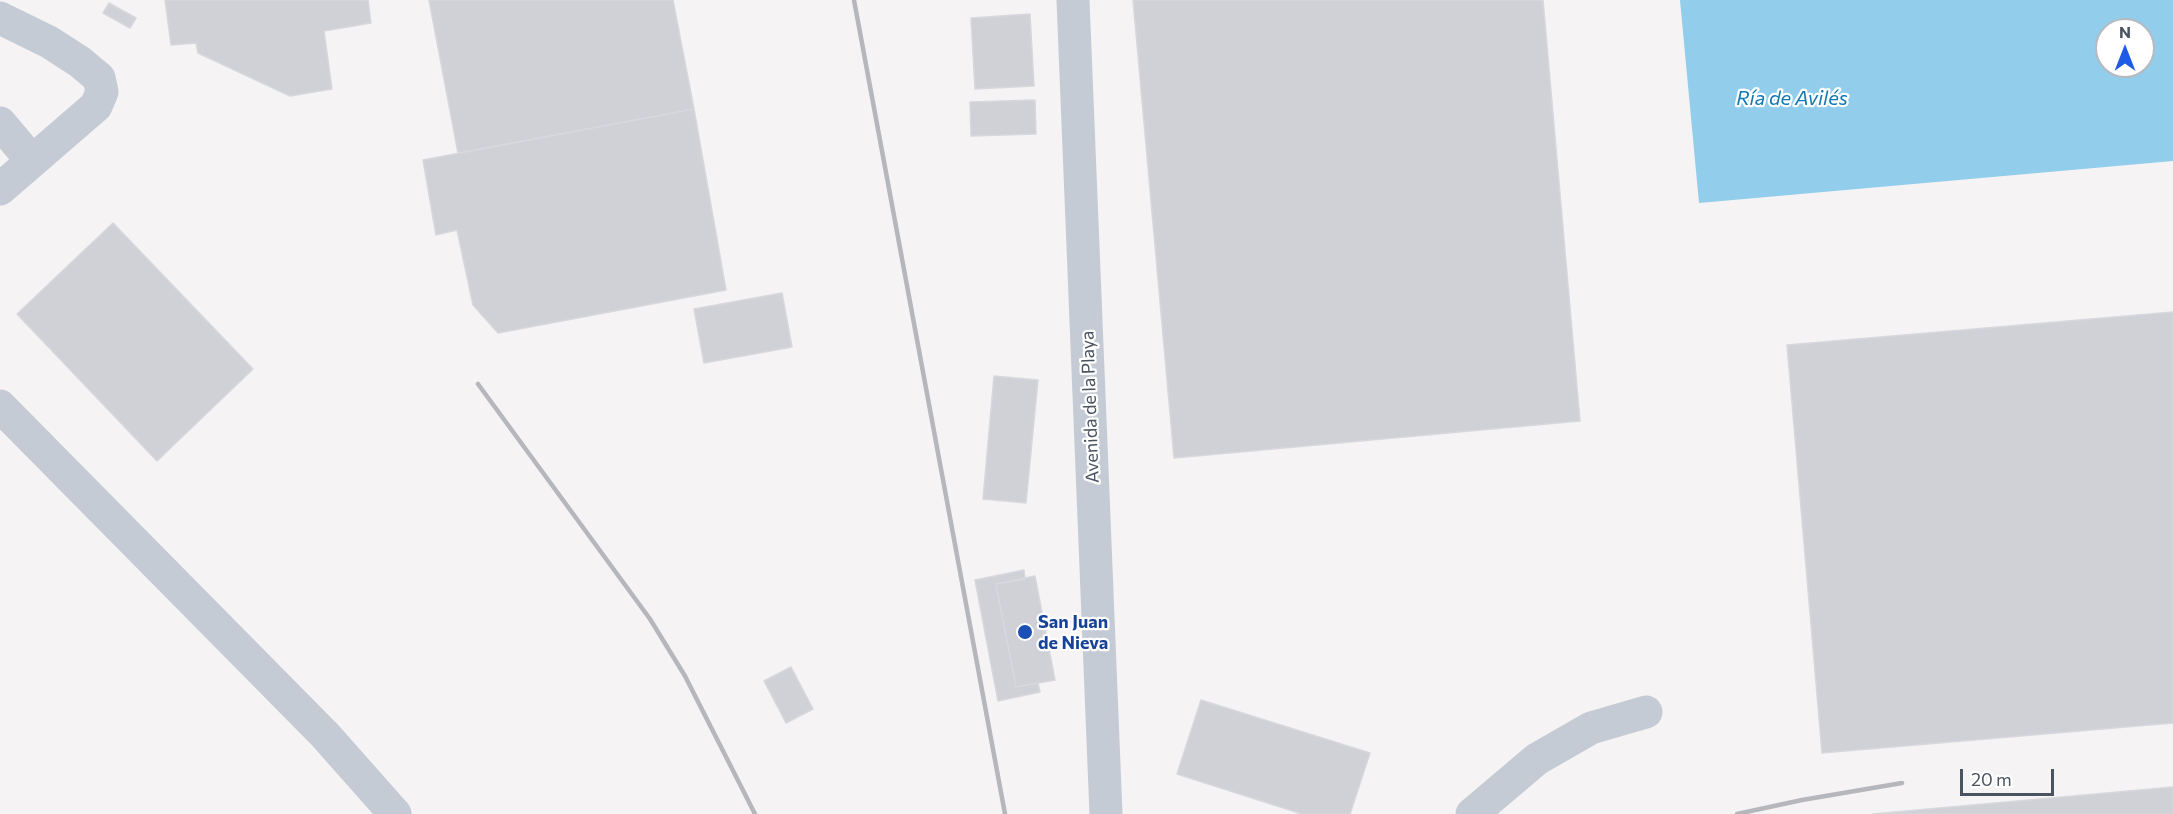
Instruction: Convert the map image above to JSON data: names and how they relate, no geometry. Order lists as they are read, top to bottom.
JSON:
{
  "streets": {
    "street": ["Avenida de la Playa"]
  },
  "water": ["Ría de Avilés"],
  "places": ["San Juan de Nieva"],
  "scale_bar": "20 m",
  "north": "top"
}
